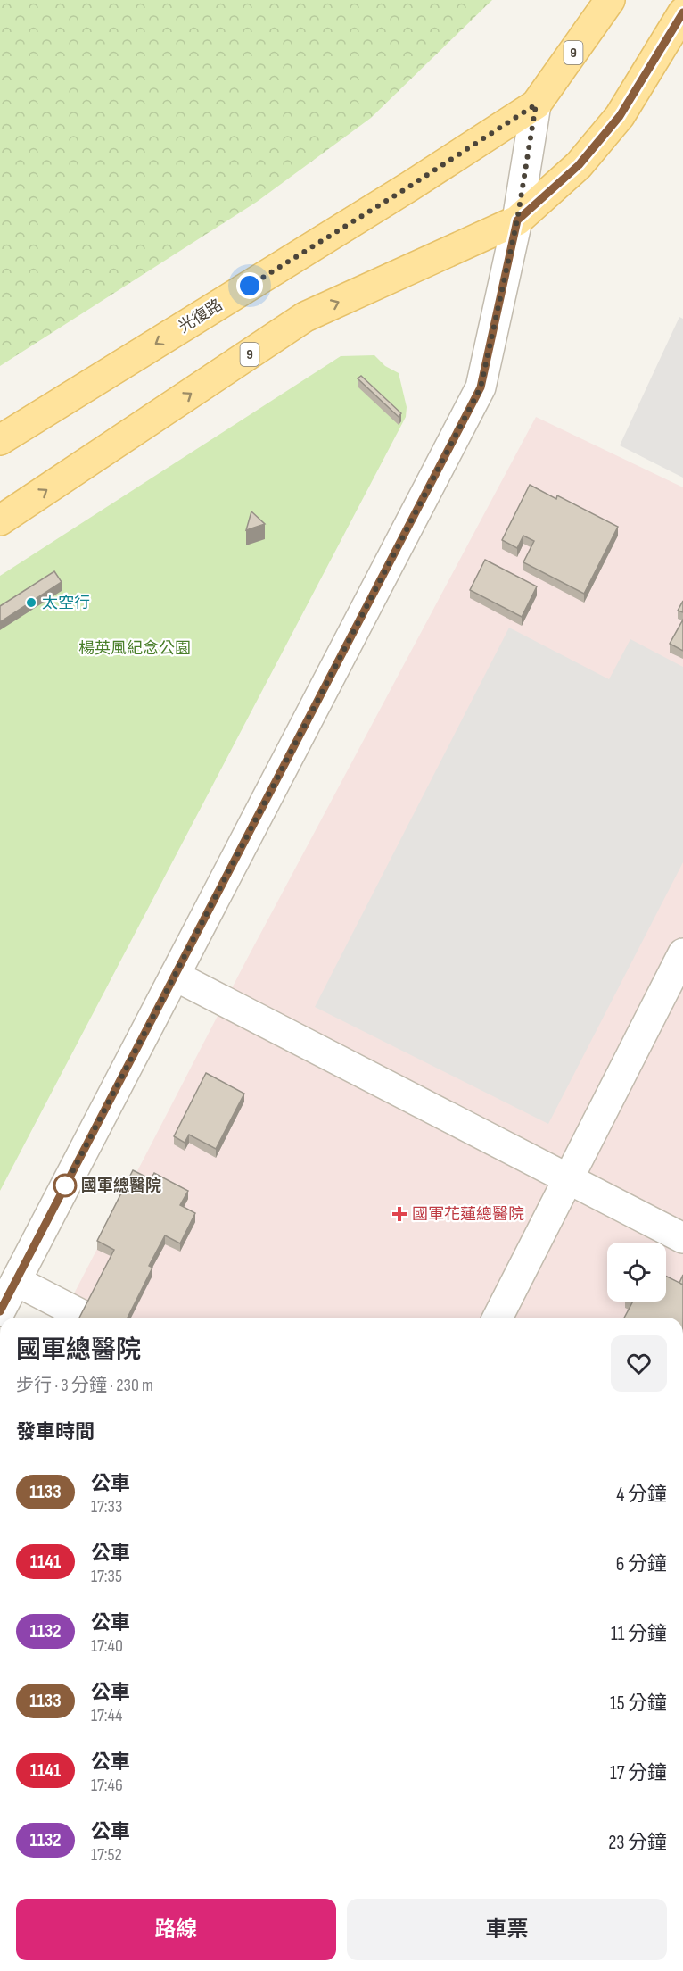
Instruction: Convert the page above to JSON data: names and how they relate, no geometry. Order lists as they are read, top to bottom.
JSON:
{
  "streets": {
    "main road": ["9", "光復路"]
  },
  "crossings": [
    ["9", "光復路"]
  ],
  "parks": ["楊英風紀念公園"],
  "places": {
    "other": ["太空行", "國軍總醫院"],
    "health": ["國軍花蓮總醫院"]
  },
  "lines": ["bus line 1133"],
  "page": {
    "heading": [
      ["國軍總醫院", "步行 · 3 分鐘 · 230 m"],
      "發車時間"
    ],
    "list": [
      {
        "mark": "1133",
        "name": "公車",
        "note": "17:33",
        "value": "4 分鐘"
      },
      {
        "mark": "1141",
        "name": "公車",
        "note": "17:35",
        "value": "6 分鐘"
      },
      {
        "mark": "1132",
        "name": "公車",
        "note": "17:40",
        "value": "11 分鐘"
      },
      {
        "mark": "1133",
        "name": "公車",
        "note": "17:44",
        "value": "15 分鐘"
      },
      {
        "mark": "1141",
        "name": "公車",
        "note": "17:46",
        "value": "17 分鐘"
      },
      {
        "mark": "1132",
        "name": "公車",
        "note": "17:52",
        "value": "23 分鐘"
      }
    ],
    "buttons": ["路線", "車票"]
  }
}
